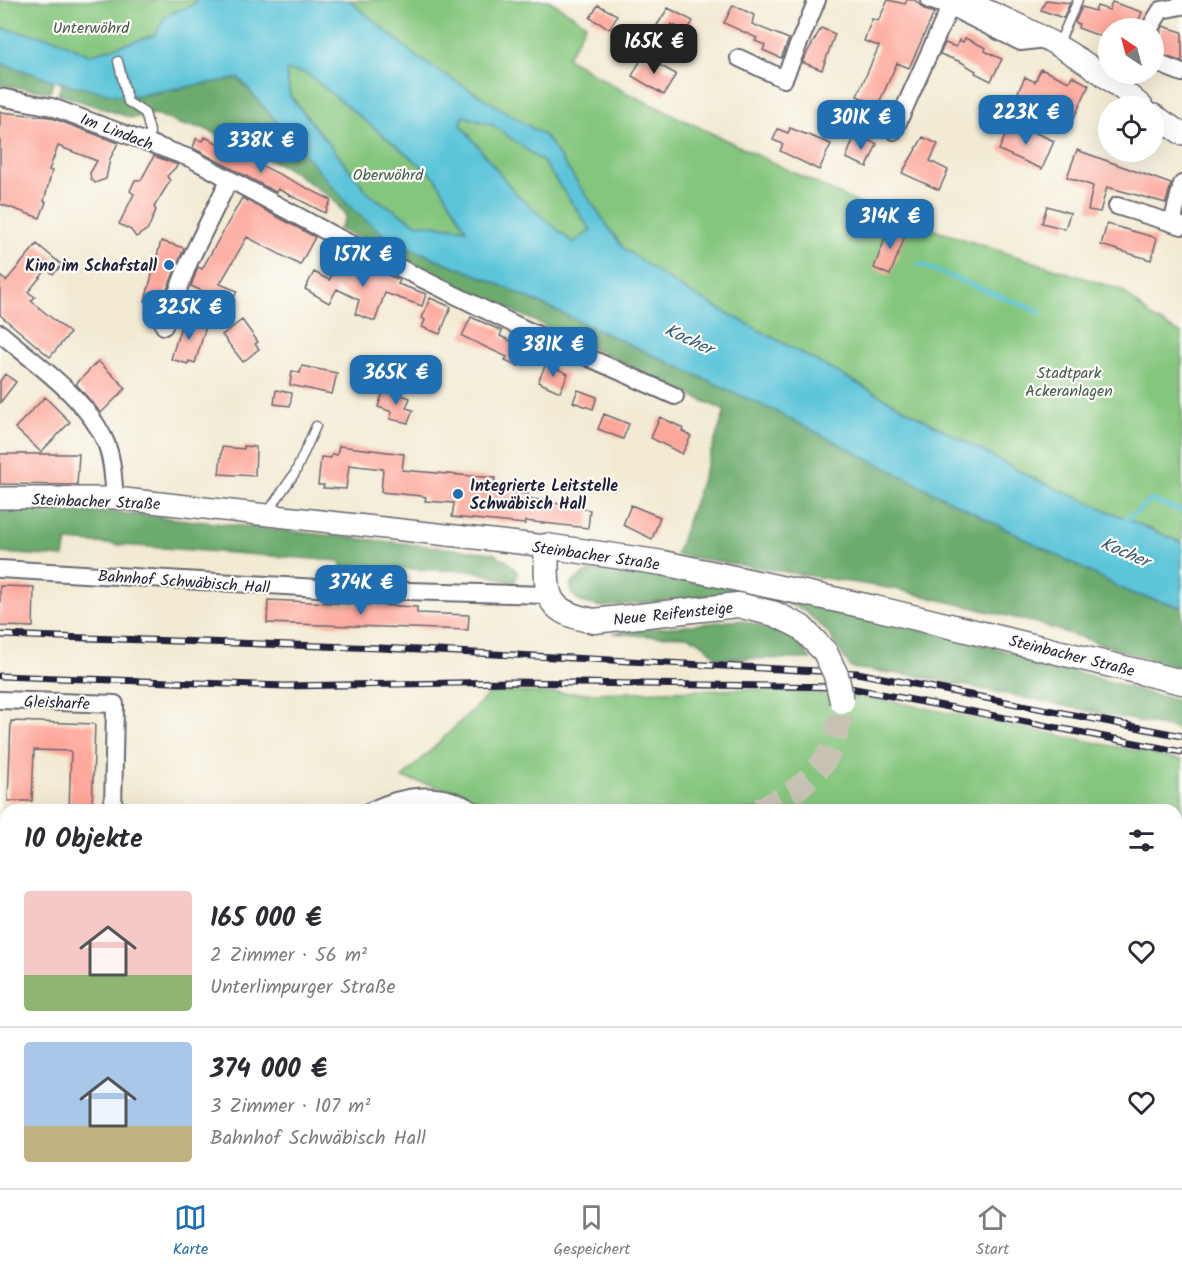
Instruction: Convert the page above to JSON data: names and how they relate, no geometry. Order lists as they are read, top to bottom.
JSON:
{
  "streets": {
    "main road": ["Steinbacher Straße", "Neue Reifensteige"],
    "street": ["Im Lindach", "Bahnhof Schwäbisch Hall", "Gleisharfe"]
  },
  "crossings": [
    ["Bahnhof Schwäbisch Hall", "Neue Reifensteige"]
  ],
  "water": ["Kocher"],
  "parks": ["Unterwöhrd", "Oberwöhrd", "Stadtpark Ackeranlagen"],
  "places": ["Kino im Schafstall", "Integrierte Leitstelle Schwäbisch Hall"],
  "north": "top left",
  "page": {
    "price": [
      "165K €",
      "223K €",
      "301K €",
      "338K €",
      "314K €",
      "157K €",
      "325K €",
      "381K €",
      "365K €",
      "374K €"
    ],
    "heading": "10 Objekte",
    "list": [
      {
        "name": "165 000 €",
        "note": "2 Zimmer · 56 m² · Unterlimpurger Straße"
      },
      {
        "name": "374 000 €",
        "note": "3 Zimmer · 107 m² · Bahnhof Schwäbisch Hall"
      }
    ],
    "tabs": ["Karte", "Gespeichert", "Start"]
  }
}
